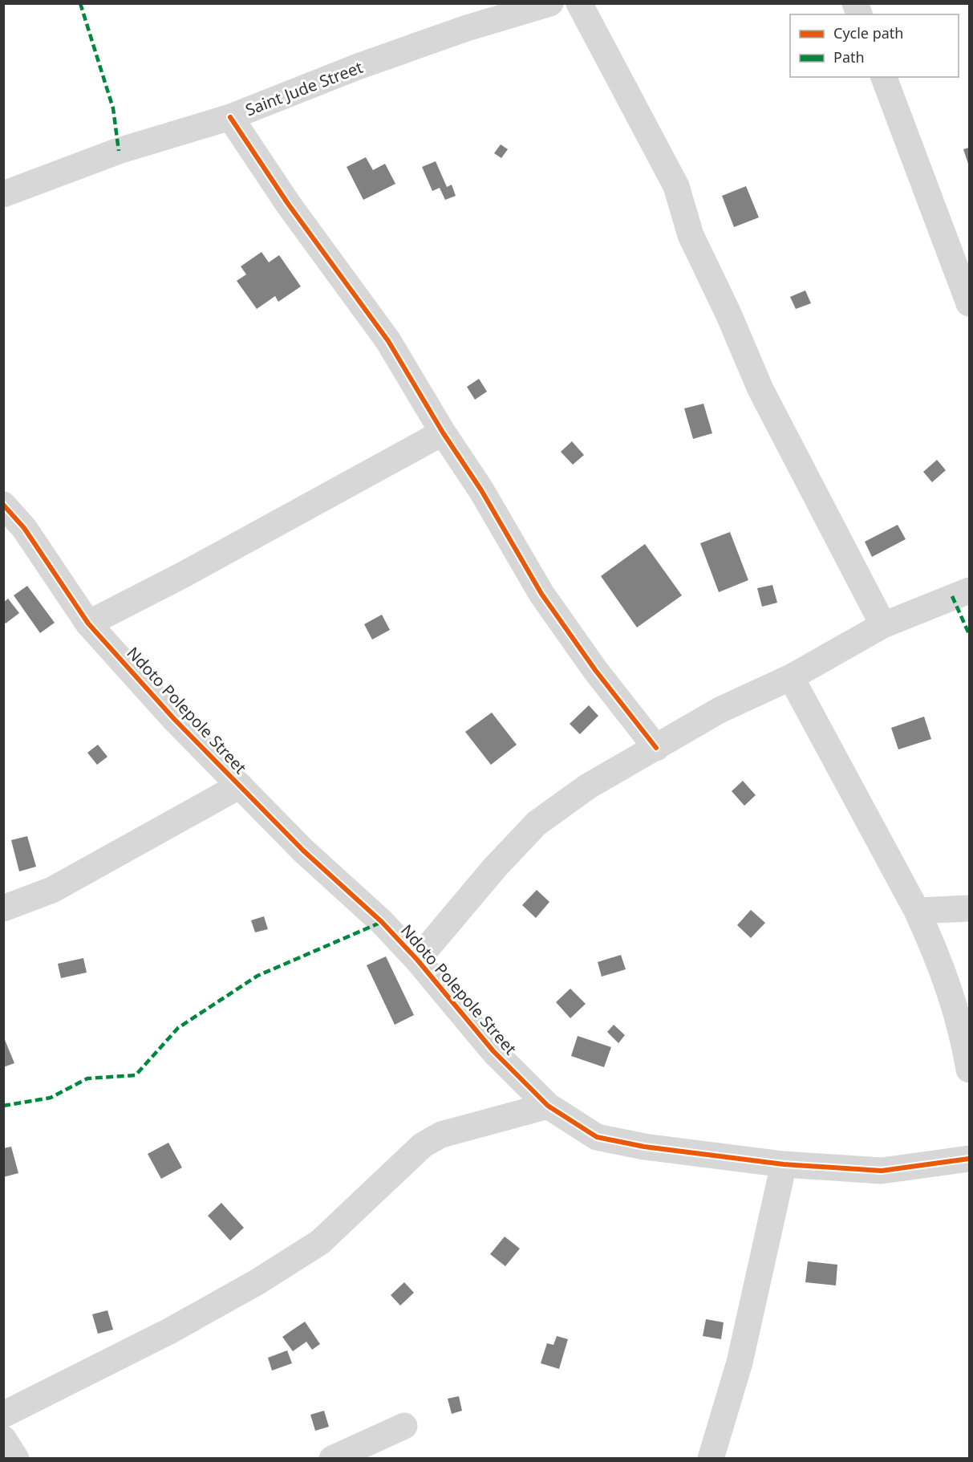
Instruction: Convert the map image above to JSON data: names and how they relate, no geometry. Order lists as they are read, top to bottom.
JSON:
{
  "streets": {
    "street": ["Saint Jude Street", "Ndoto Polepole Street"]
  },
  "legend": ["Cycle path", "Path"]
}
